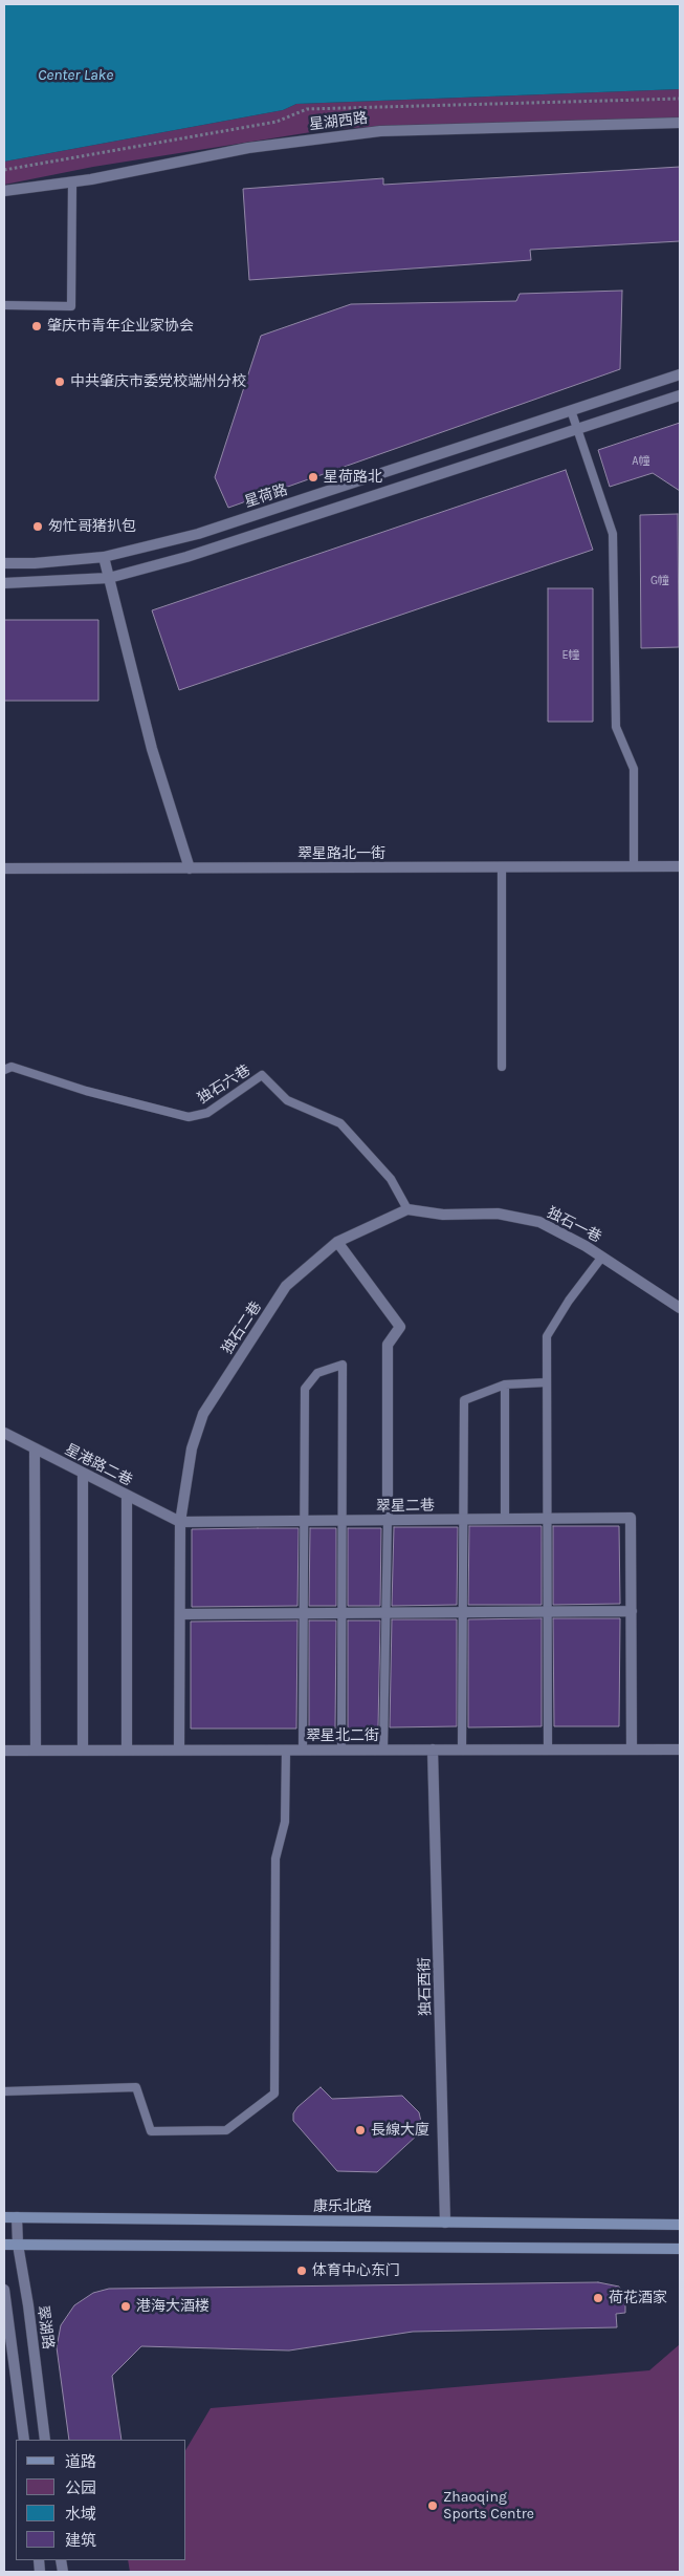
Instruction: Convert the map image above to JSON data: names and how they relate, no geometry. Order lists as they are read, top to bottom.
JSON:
{
  "streets": {
    "main road": ["康乐北路"],
    "street": [
      "星湖西路",
      "星荷路",
      "翠星路北一街",
      "独石一巷",
      "独石二巷",
      "星港路二巷",
      "翠星二巷",
      "翠星北二街",
      "独石西街",
      "翠湖路"
    ],
    "lane": ["独石六巷"]
  },
  "crossings": [
    ["独石六巷", "独石一巷"],
    ["独石六巷", "独石二巷"],
    ["独石一巷", "独石二巷"],
    ["独石二巷", "星港路二巷"],
    ["独石二巷", "翠星二巷"],
    ["独石二巷", "翠星北二街"],
    ["星港路二巷", "翠星二巷"],
    ["翠星北二街", "独石西街"],
    ["独石西街", "康乐北路"],
    ["康乐北路", "翠湖路"]
  ],
  "water": ["Center Lake"],
  "places": [
    "肇庆市青年企业家协会",
    "中共肇庆市委党校端州分校",
    "星荷路北",
    "匆忙哥猪扒包",
    "長線大廈",
    "体育中心东门",
    "荷花酒家",
    "港海大酒楼",
    "Zhaoqing Sports Centre"
  ],
  "house_numbers": ["A幢", "G幢", "E幢"],
  "legend": [
    "道路",
    "公园",
    "水域",
    "建筑"
  ]
}
